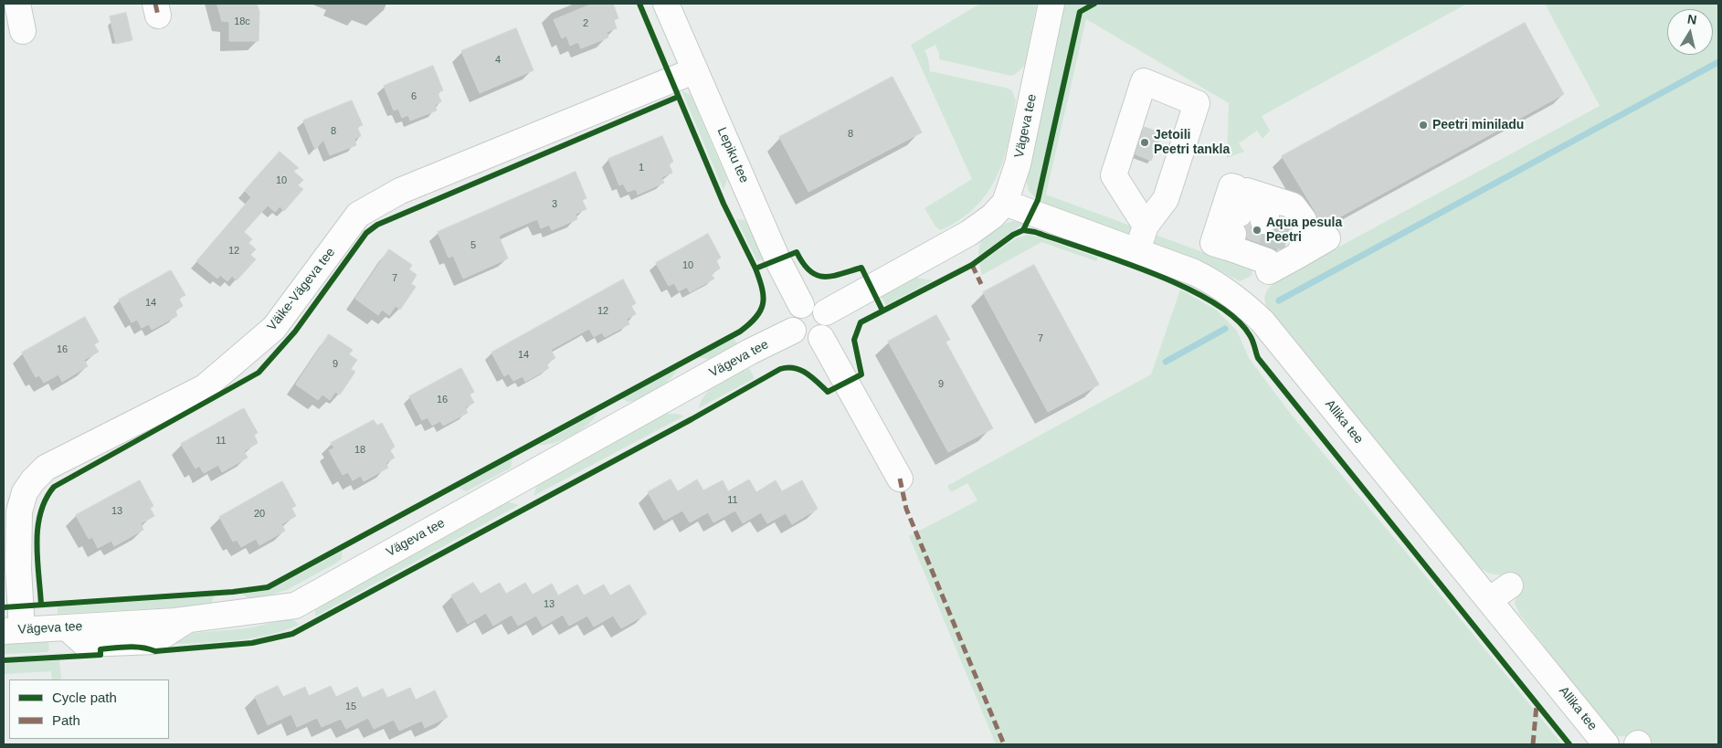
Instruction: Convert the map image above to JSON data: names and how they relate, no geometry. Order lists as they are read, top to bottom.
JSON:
{
  "streets": {
    "street": [
      "Vägeva tee",
      "Lepiku tee",
      "Väike-Vägeva tee",
      "Allika tee"
    ]
  },
  "crossings": [
    ["Vägeva tee", "Lepiku tee"],
    ["Vägeva tee", "Väike-Vägeva tee"],
    ["Vägeva tee", "Allika tee"],
    ["Lepiku tee", "Väike-Vägeva tee"]
  ],
  "places": ["Peetri miniladu", "Jetoili Peetri tankla", "Aqua pesula Peetri"],
  "house_numbers": [
    "18c",
    "2",
    "4",
    "6",
    "8",
    "8",
    "1",
    "10",
    "3",
    "5",
    "12",
    "10",
    "7",
    "14",
    "12",
    "7",
    "16",
    "14",
    "9",
    "9",
    "16",
    "11",
    "18",
    "11",
    "13",
    "20",
    "13",
    "15"
  ],
  "legend": ["Cycle path", "Path"],
  "north": "top"
}
